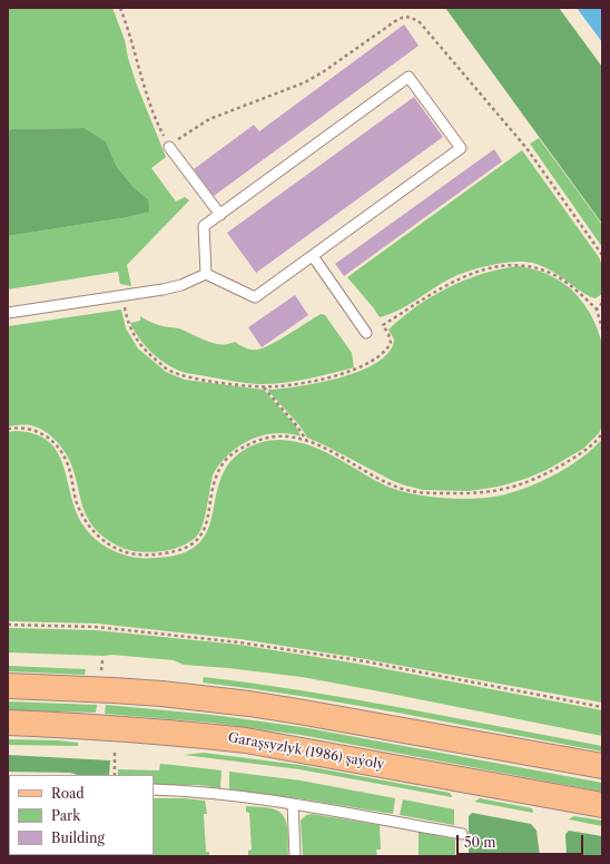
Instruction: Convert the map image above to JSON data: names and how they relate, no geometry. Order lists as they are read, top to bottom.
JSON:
{
  "streets": {
    "main road": ["Garaşsyzlyk (1986) şaýoly"]
  },
  "legend": ["Road", "Park", "Building"],
  "scale_bar": "50 m"
}
